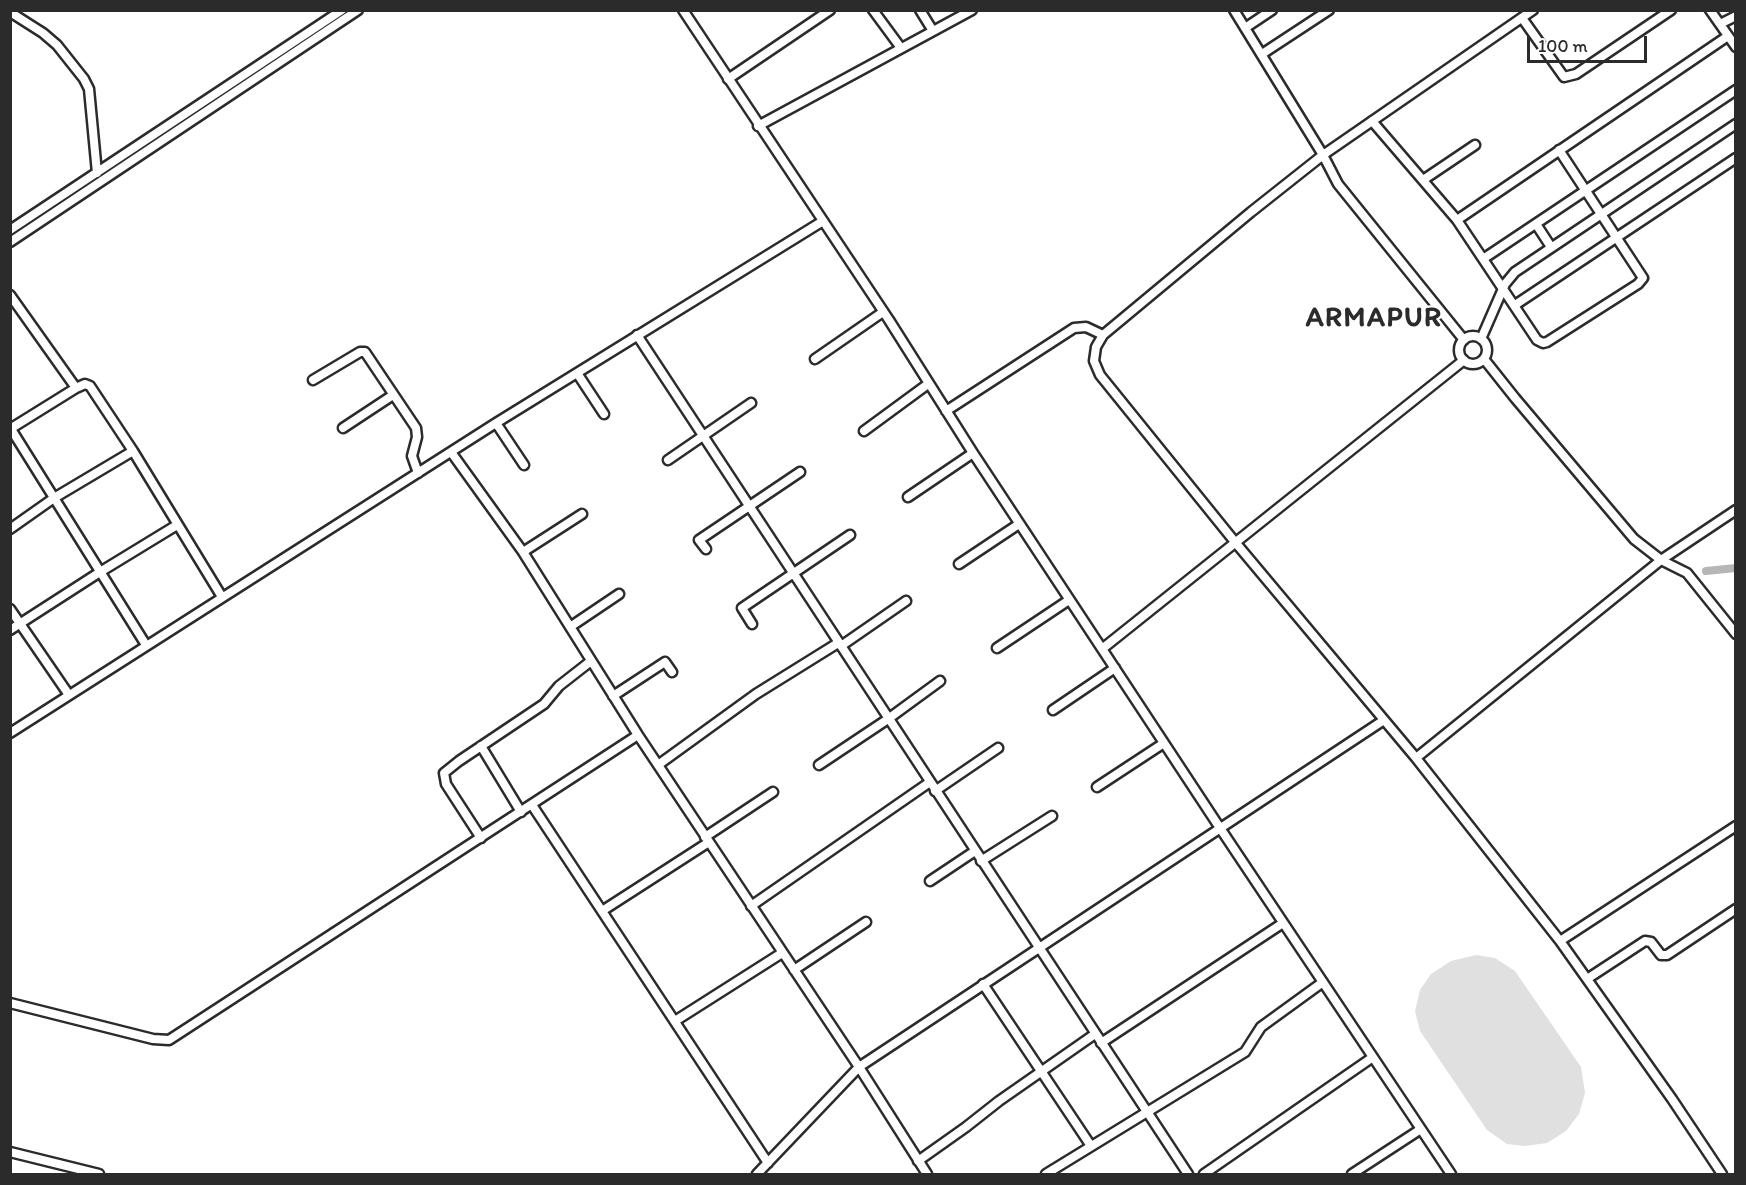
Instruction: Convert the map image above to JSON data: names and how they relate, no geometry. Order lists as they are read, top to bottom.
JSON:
{
  "districts": ["ARMAPUR"],
  "scale_bar": "100 m"
}
